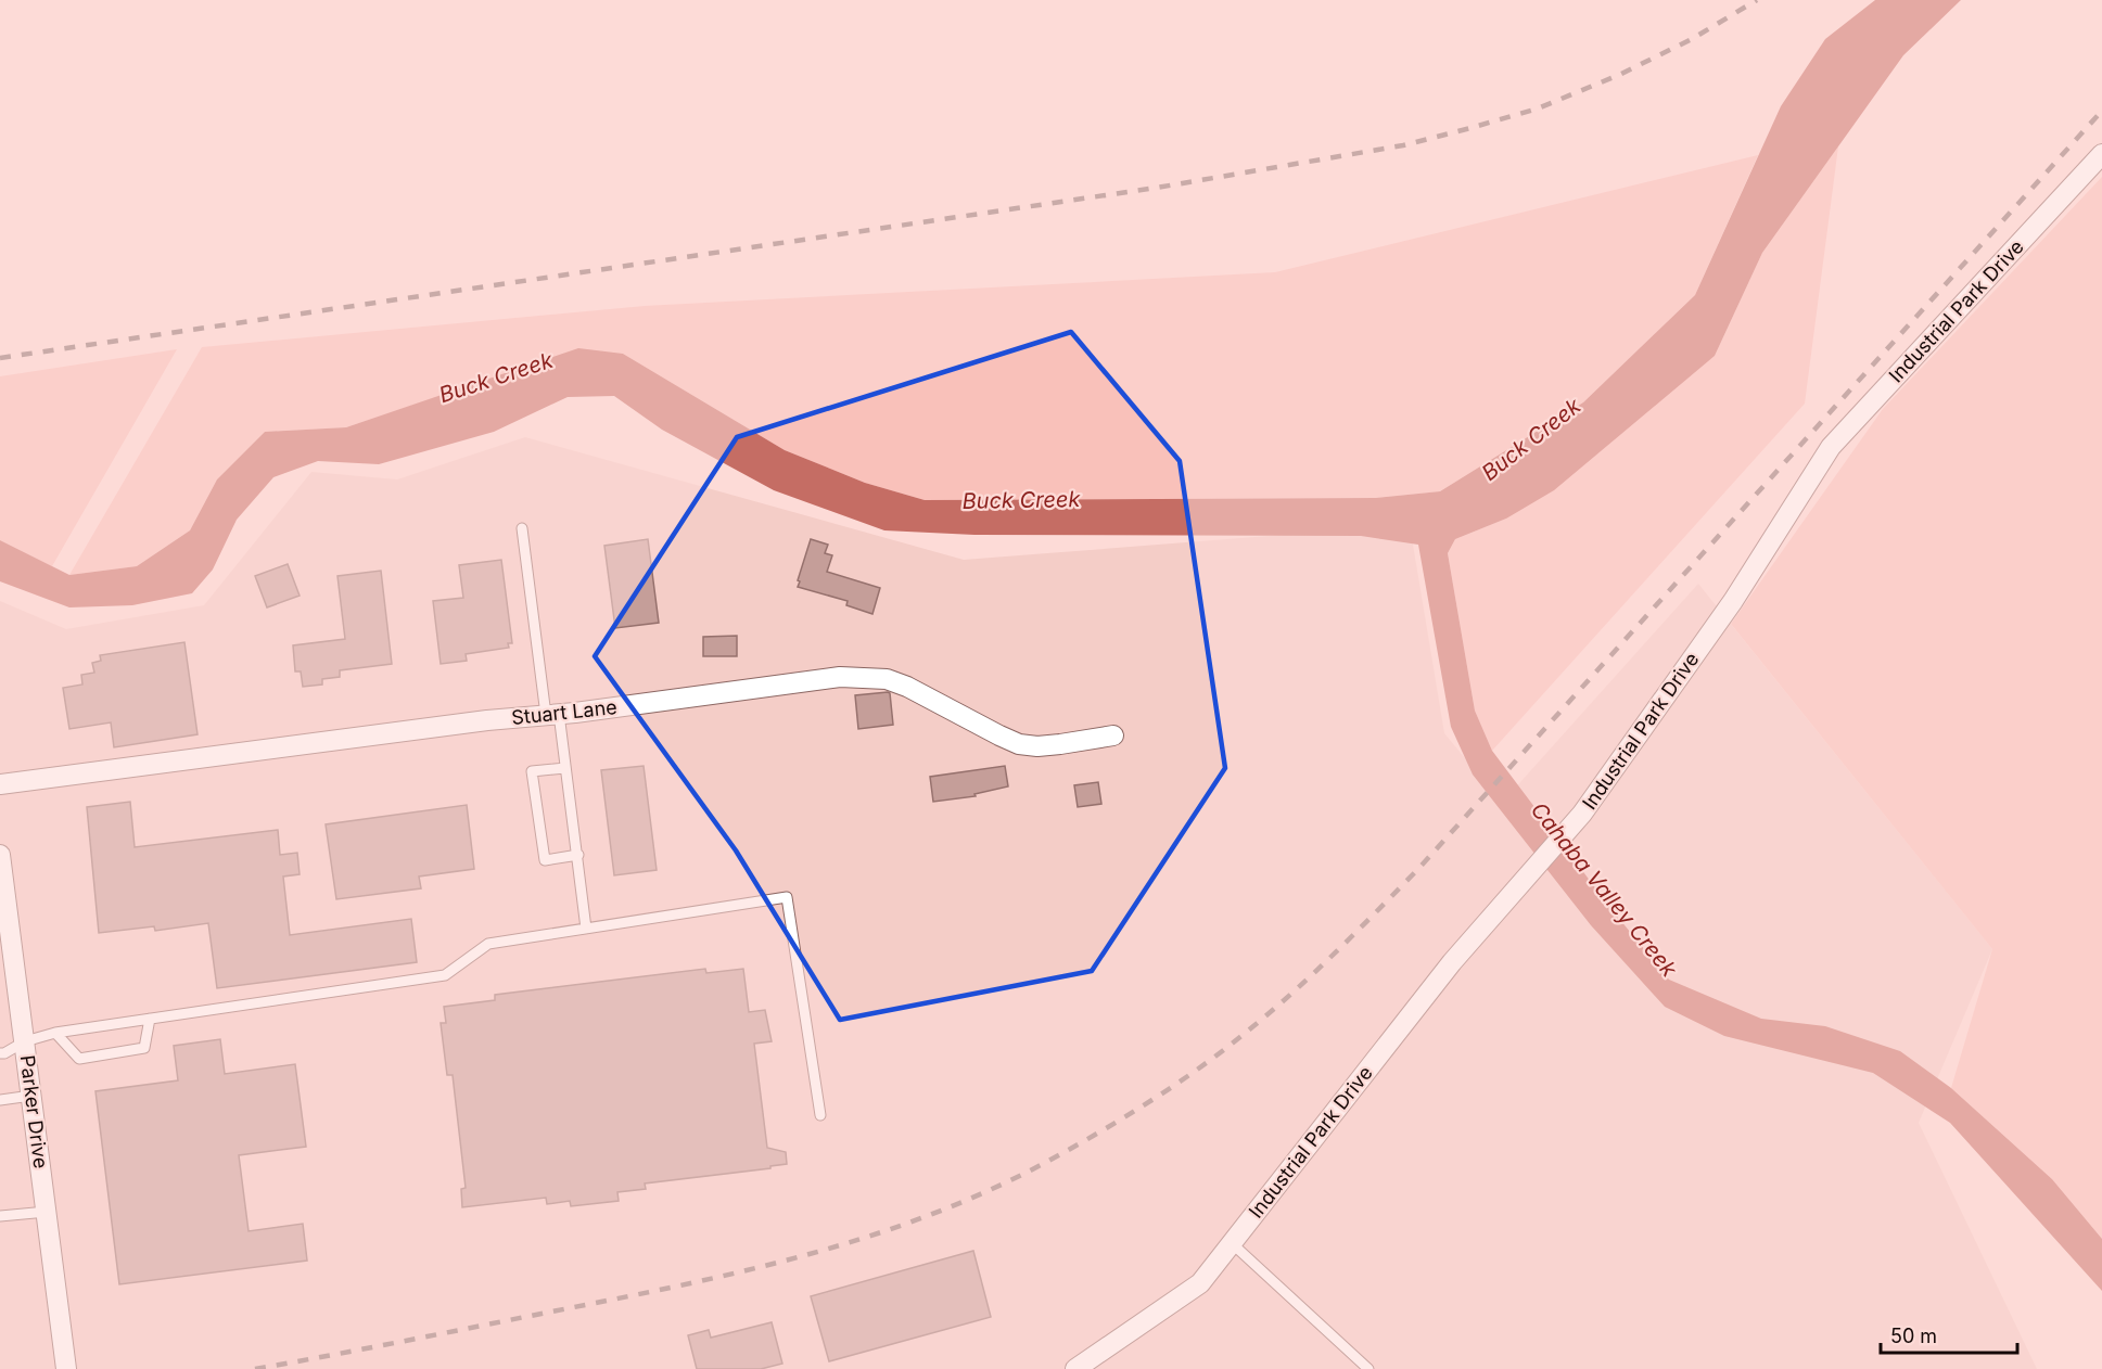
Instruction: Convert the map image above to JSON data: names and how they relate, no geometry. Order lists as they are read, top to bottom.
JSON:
{
  "streets": {
    "street": ["Industrial Park Drive", "Stuart Lane", "Parker Drive"]
  },
  "water": ["Buck Creek", "Cahaba Valley Creek"],
  "scale_bar": "50 m"
}
